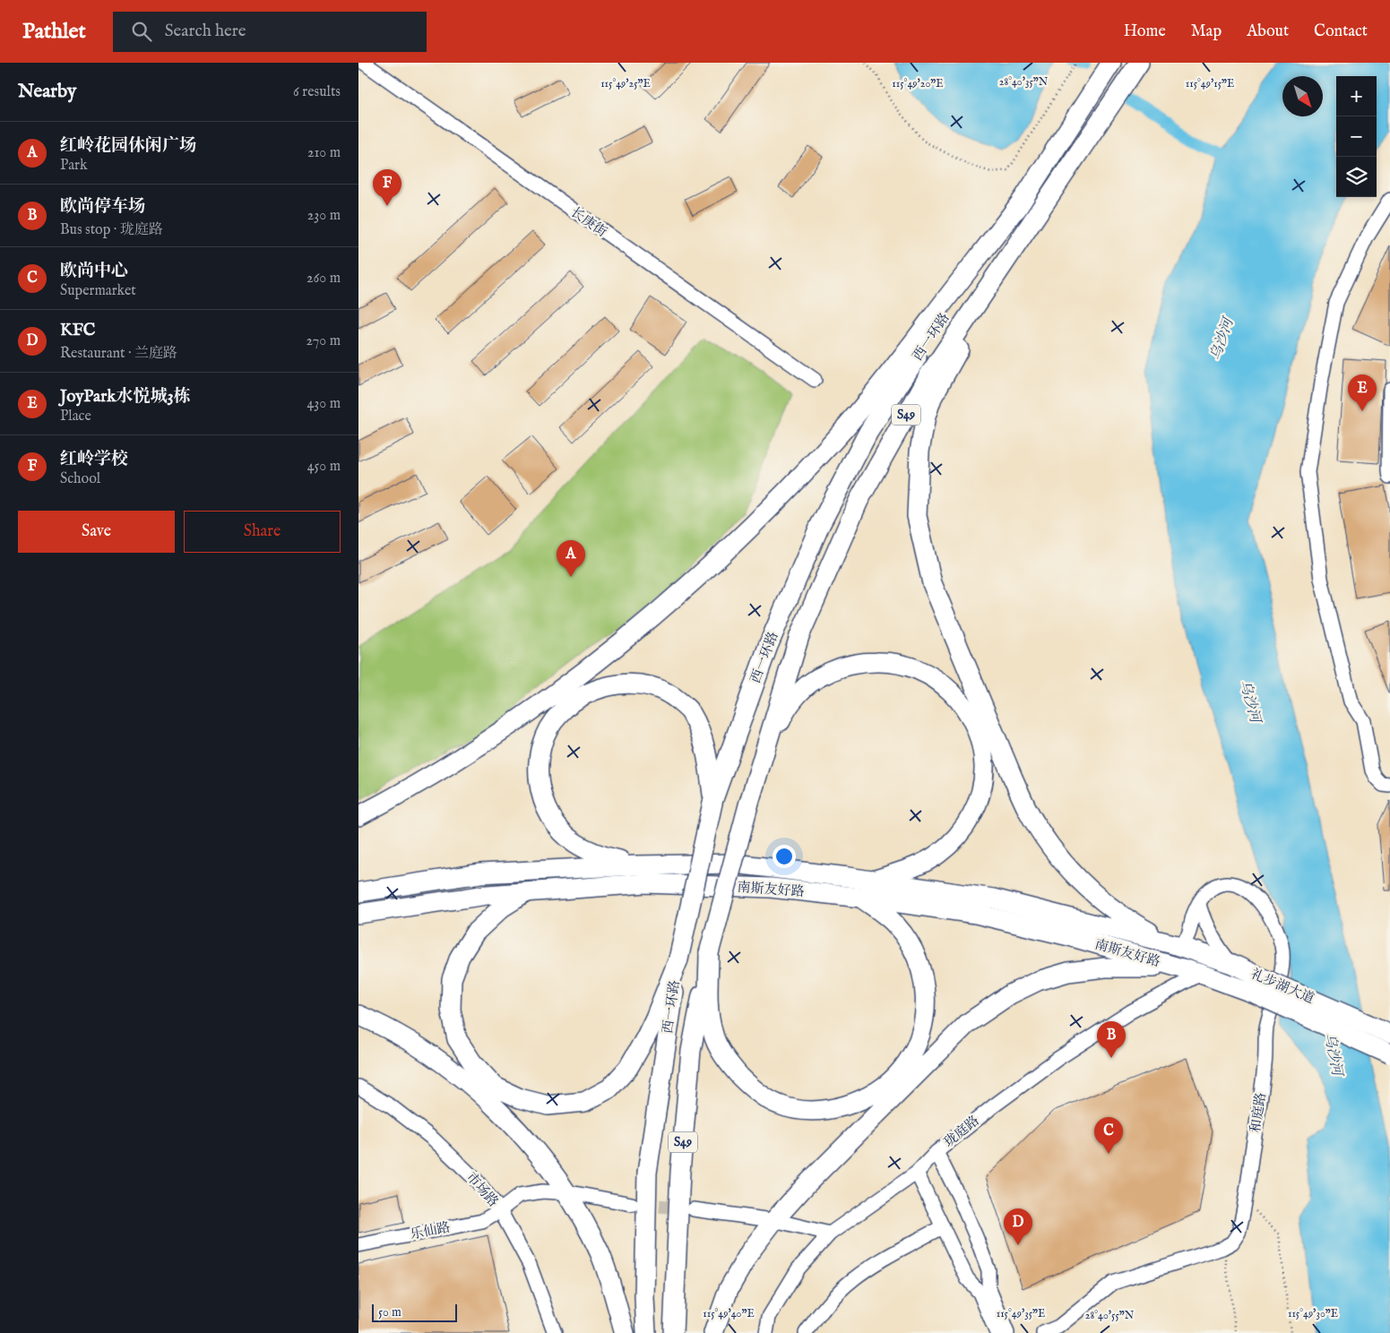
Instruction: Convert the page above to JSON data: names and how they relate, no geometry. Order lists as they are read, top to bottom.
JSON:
{
  "streets": {
    "highway": [
      "西一环路",
      "S49",
      "南斯友好路",
      "礼步湖大道"
    ],
    "street": [
      "长庚街",
      "和庭路",
      "珑庭路",
      "市场路",
      "乐仙路"
    ]
  },
  "crossings": [
    ["南斯友好路", "礼步湖大道"],
    ["南斯友好路", "和庭路"],
    ["礼步湖大道", "和庭路"],
    ["礼步湖大道", "珑庭路"],
    ["市场路", "乐仙路"]
  ],
  "water": ["乌沙河"],
  "scale_bar": "50 m",
  "north": "bottom right",
  "page": {
    "header": "Pathlet",
    "search": "Search here",
    "nav": [
      "Home",
      "Map",
      "About",
      "Contact"
    ],
    "heading": ["Nearby", "6 results"],
    "map_buttons": ["+", "−"],
    "list": [
      {
        "mark": "A",
        "name": "红岭花园休闲广场",
        "note": "Park",
        "value": "210 m"
      },
      {
        "mark": "B",
        "name": "欧尚停车场",
        "note": "Bus stop · 珑庭路",
        "value": "230 m"
      },
      {
        "mark": "C",
        "name": "欧尚中心",
        "note": "Supermarket",
        "value": "260 m"
      },
      {
        "mark": "D",
        "name": "KFC",
        "note": "Restaurant · 兰庭路",
        "value": "270 m"
      },
      {
        "mark": "E",
        "name": "JoyPark水悦城3栋",
        "note": "Place",
        "value": "430 m"
      },
      {
        "mark": "F",
        "name": "红岭学校",
        "note": "School",
        "value": "450 m"
      }
    ],
    "pins": [
      "F",
      "E",
      "A",
      "B",
      "C",
      "D"
    ],
    "buttons": ["Save", "Share"],
    "scale": "50 m"
  },
  "coordinates": [
    "28°40'35\"N",
    "115°49'25\"E",
    "115°49'20\"E",
    "115°49'15\"E",
    "115°49'40\"E",
    "115°49'35\"E",
    "115°49'30\"E",
    "28°40'55\"N"
  ]
}
